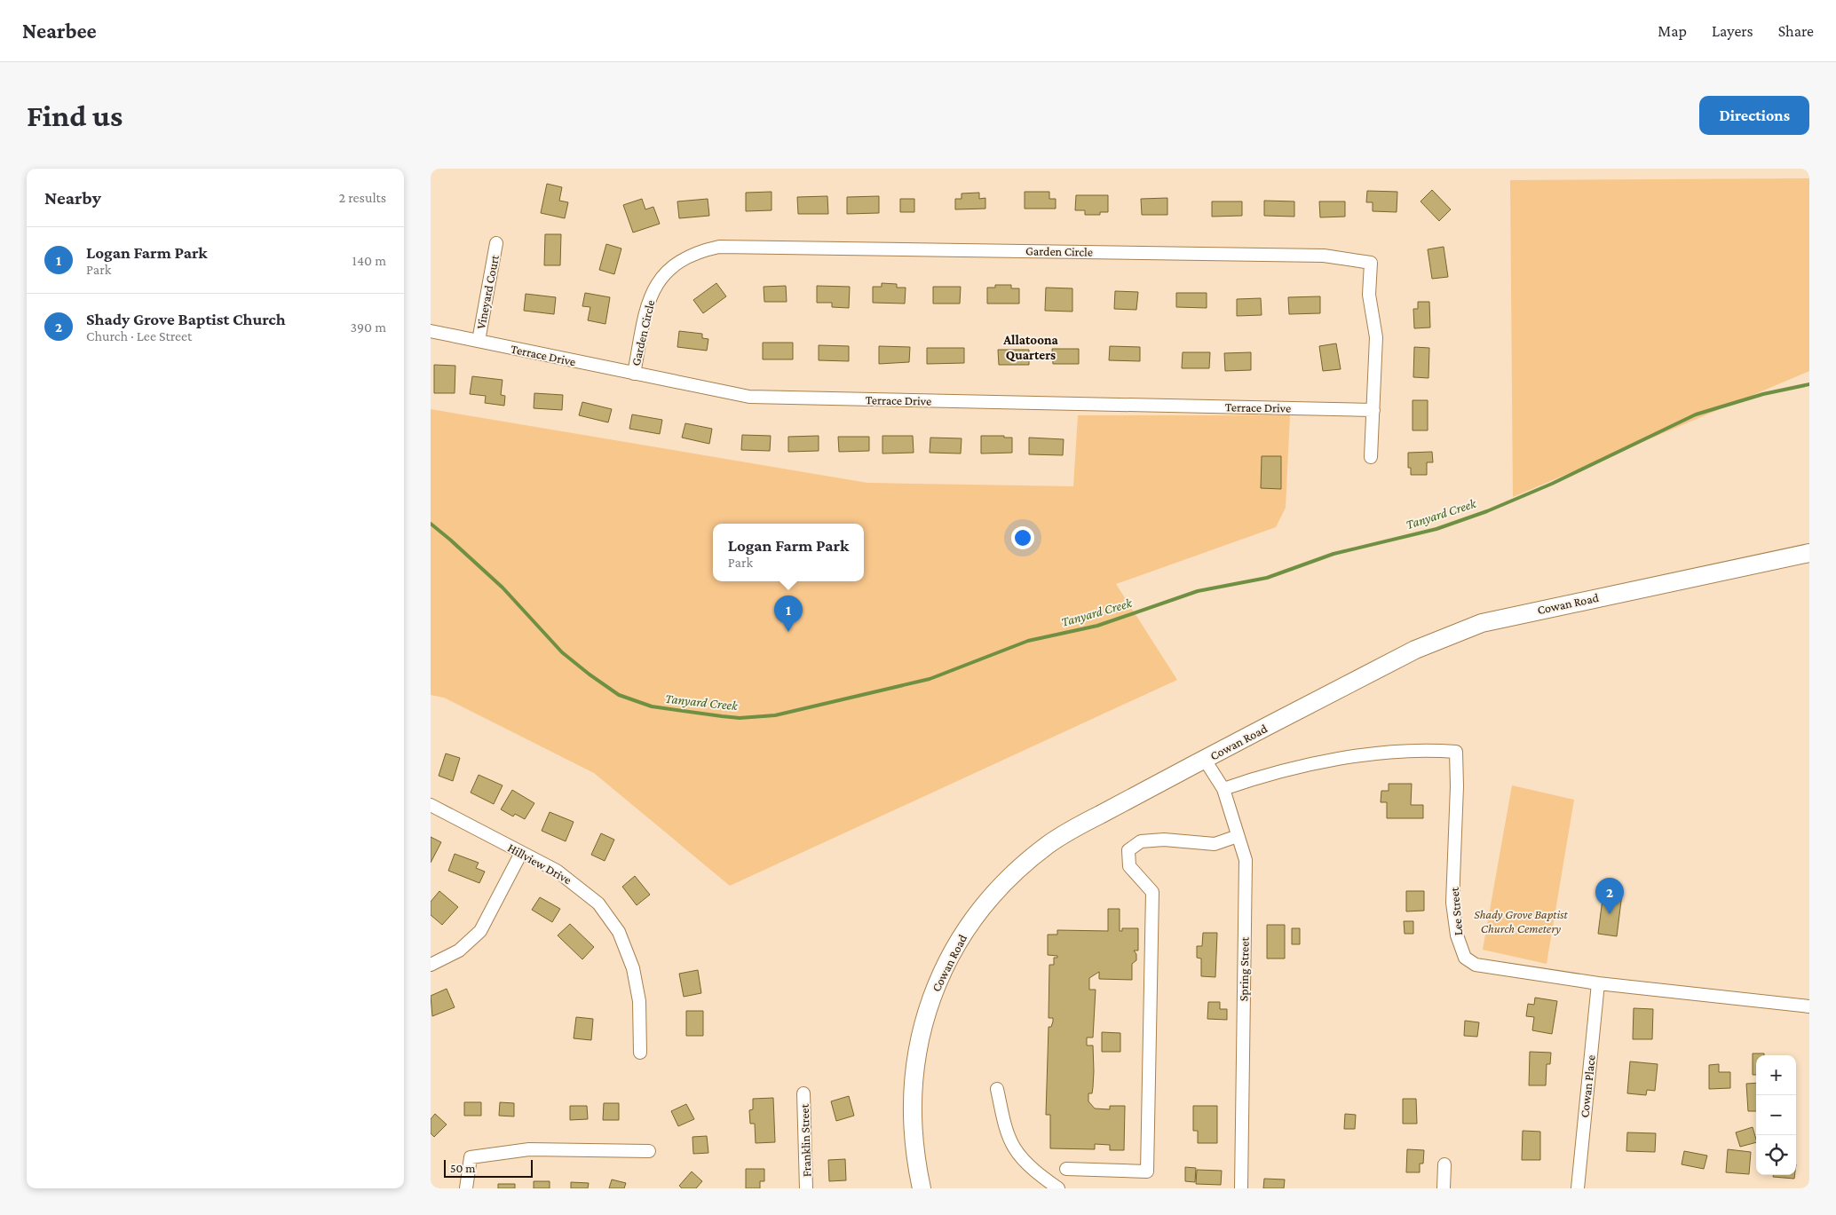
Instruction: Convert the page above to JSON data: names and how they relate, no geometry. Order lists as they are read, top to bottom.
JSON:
{
  "streets": {
    "main road": ["Cowan Road"],
    "street": [
      "Garden Circle",
      "Vineyard Court",
      "Terrace Drive",
      "Hillview Drive",
      "Lee Street",
      "Spring Street",
      "Cowan Place",
      "Franklin Street"
    ]
  },
  "crossings": [
    ["Garden Circle", "Terrace Drive"],
    ["Vineyard Court", "Terrace Drive"],
    ["Cowan Road", "Spring Street"],
    ["Lee Street", "Spring Street"],
    ["Lee Street", "Cowan Place"]
  ],
  "districts": ["Allatoona Quarters"],
  "water": ["Tanyard Creek"],
  "parks": ["Shady Grove Baptist Church Cemetery"],
  "scale_bar": "50 m",
  "page": {
    "header": "Nearbee",
    "nav": ["Map", "Layers", "Share"],
    "buttons": "Directions",
    "title": "Find us",
    "heading": ["Nearby", "2 results"],
    "list": [
      {
        "mark": "1",
        "name": "Logan Farm Park",
        "note": "Park",
        "value": "140 m"
      },
      {
        "mark": "2",
        "name": "Shady Grove Baptist Church",
        "note": "Church · Lee Street",
        "value": "390 m"
      }
    ],
    "popup": ["Logan Farm Park", "Park"],
    "pins": ["1", "2"],
    "map_buttons": ["+", "−"],
    "scale": "50 m"
  }
}
